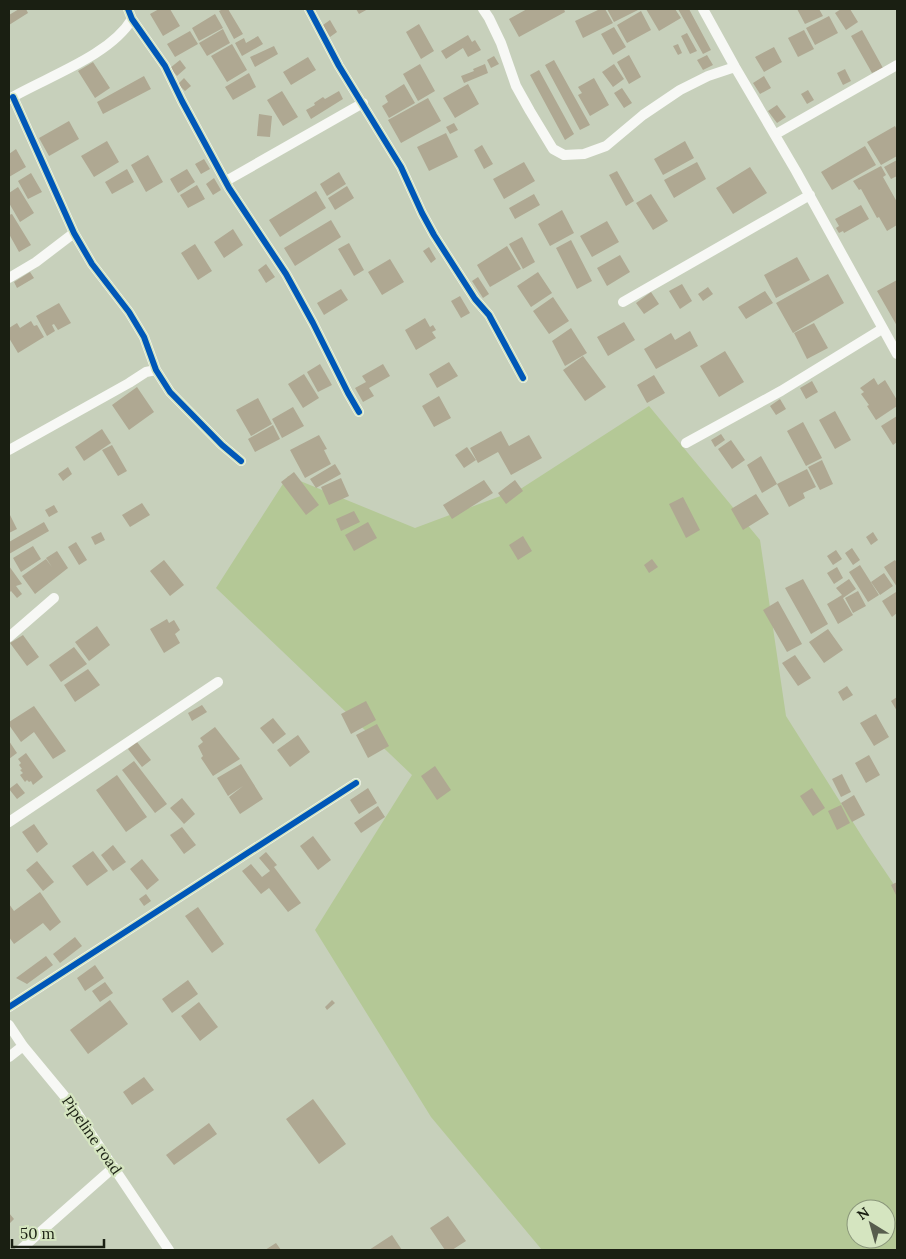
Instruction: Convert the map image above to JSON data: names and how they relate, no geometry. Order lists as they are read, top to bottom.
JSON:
{
  "streets": {
    "street": ["Pipeline road"]
  },
  "scale_bar": "50 m",
  "north": "top left"
}
